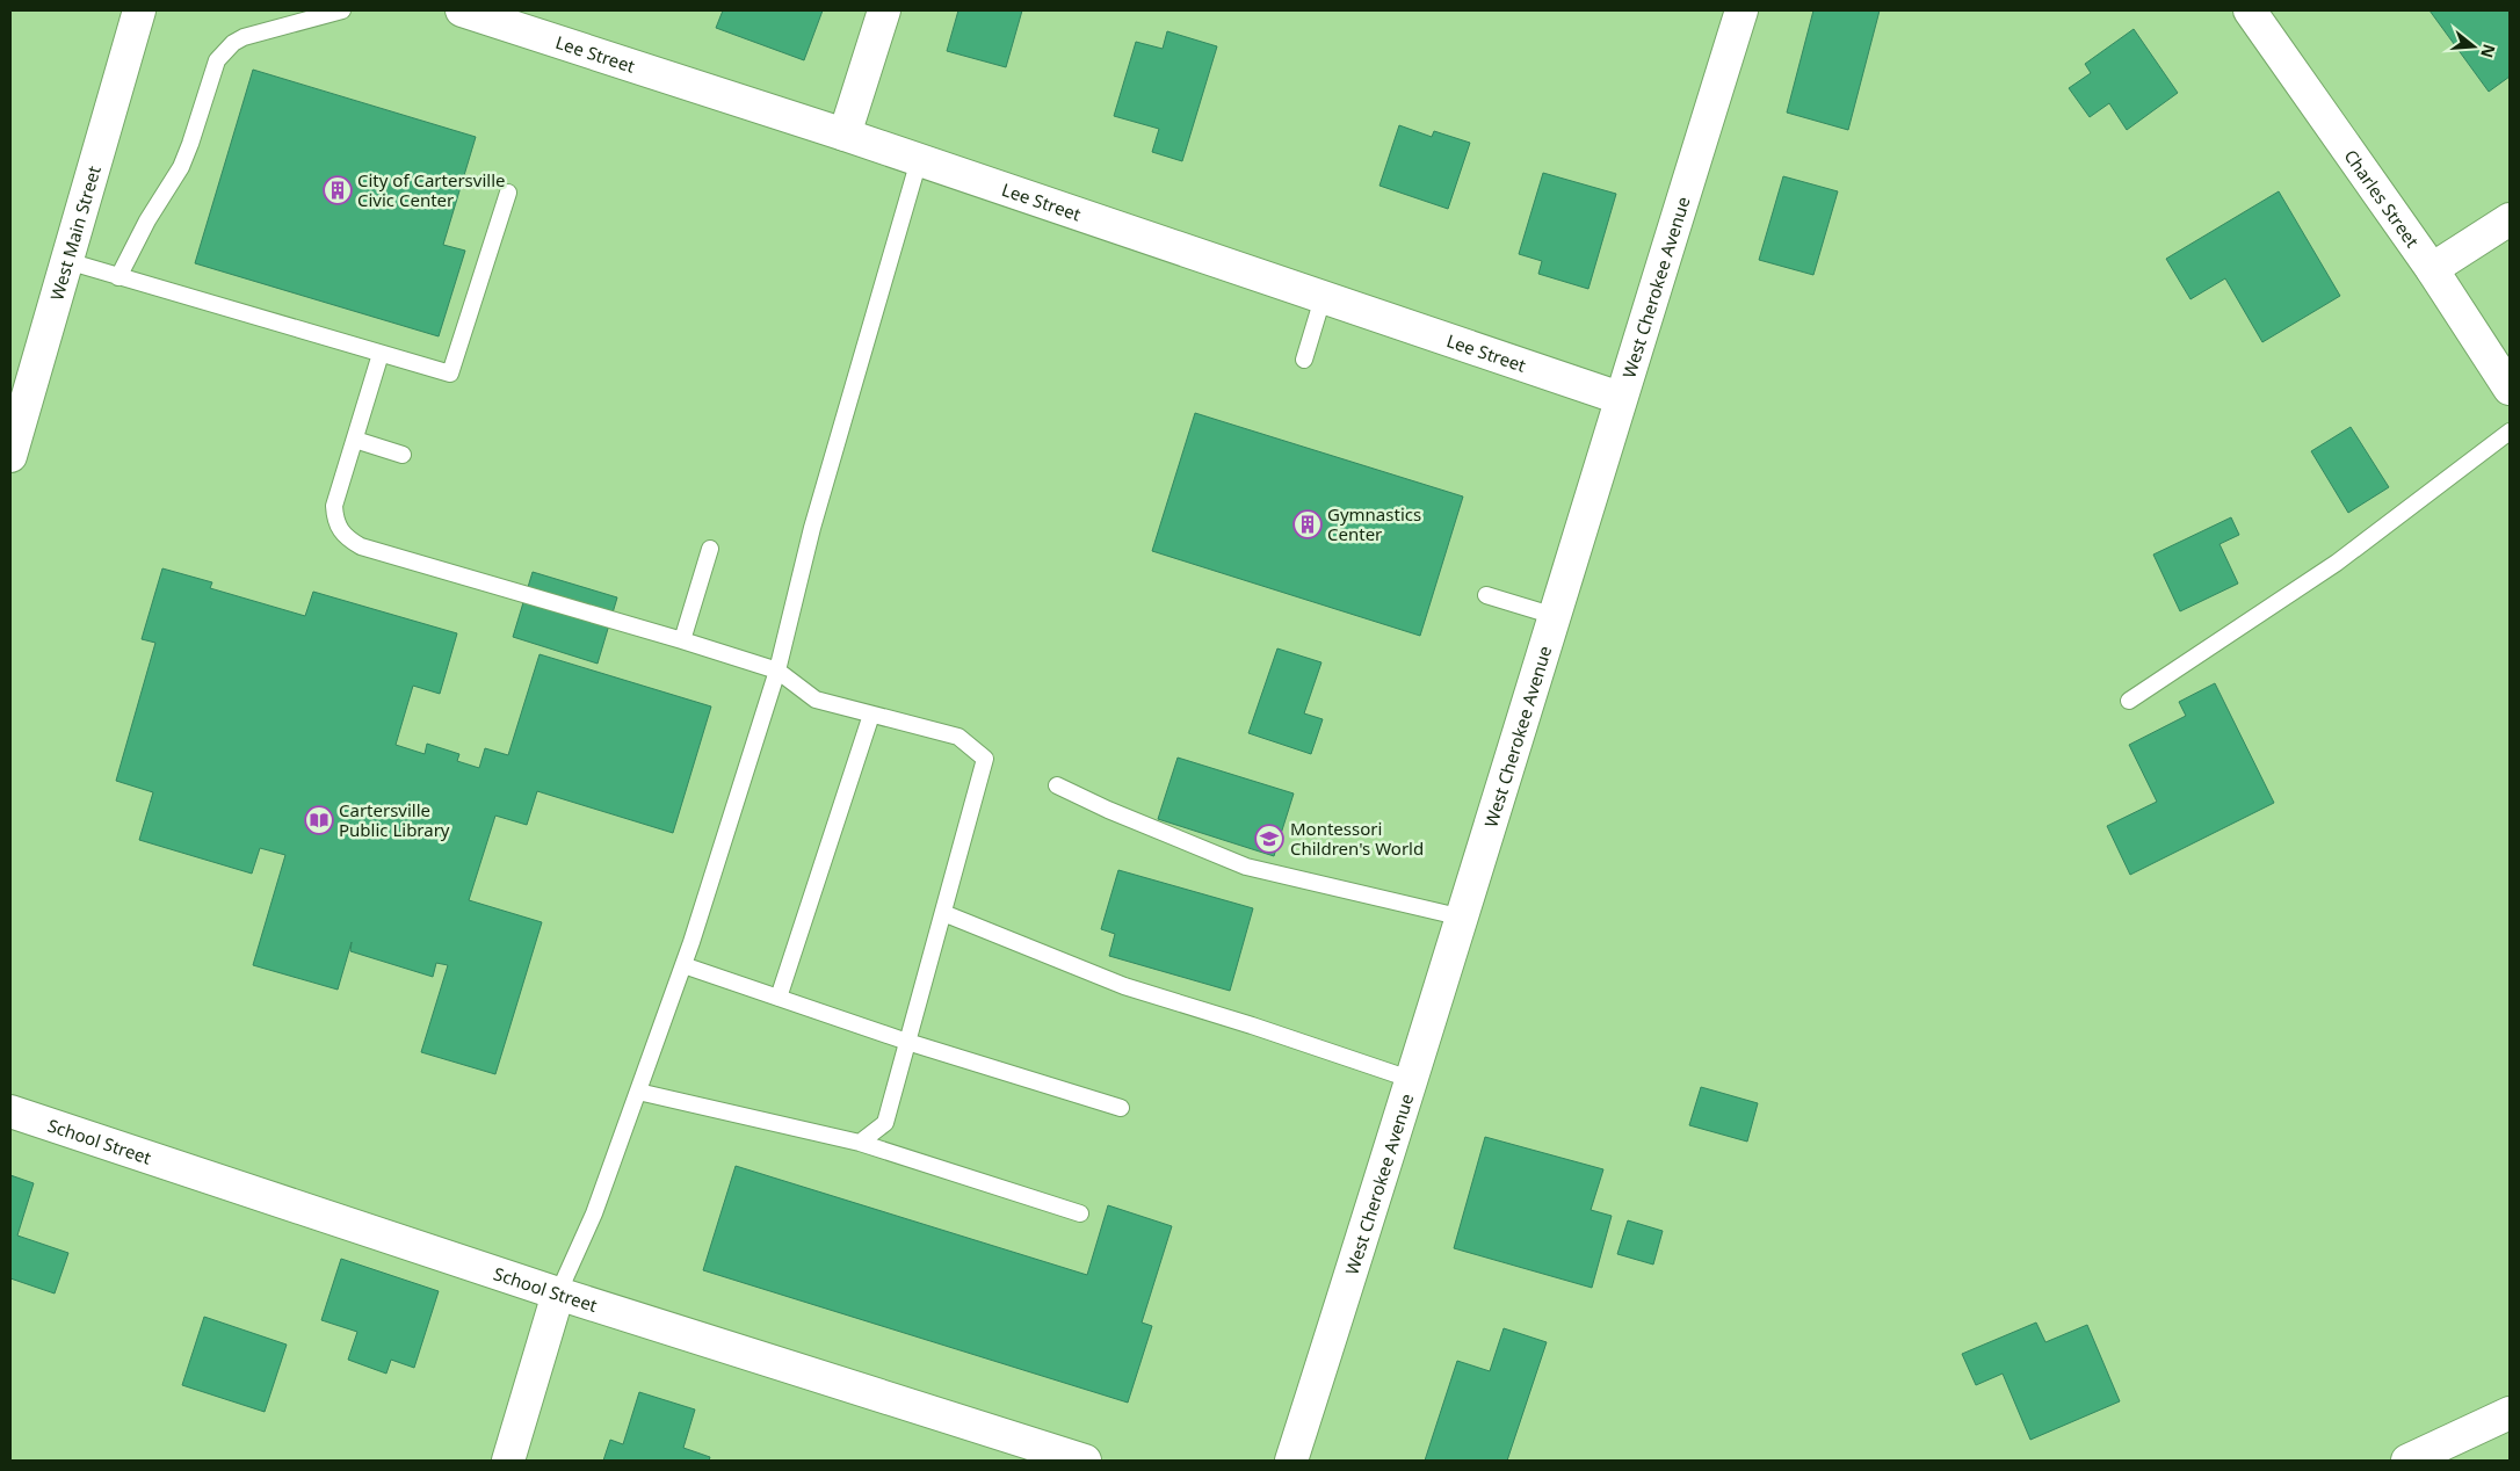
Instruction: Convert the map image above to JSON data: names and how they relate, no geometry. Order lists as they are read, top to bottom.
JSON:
{
  "streets": {
    "street": [
      "Lee Street",
      "Charles Street",
      "West Main Street",
      "West Cherokee Avenue",
      "School Street"
    ]
  },
  "crossings": [
    ["Lee Street", "West Cherokee Avenue"]
  ],
  "places": {
    "building": ["City of Cartersville Civic Center", "Gymnastics Center"],
    "library": ["Cartersville Public Library"],
    "school or university": ["Montessori Children's World"]
  },
  "north": "right"
}
